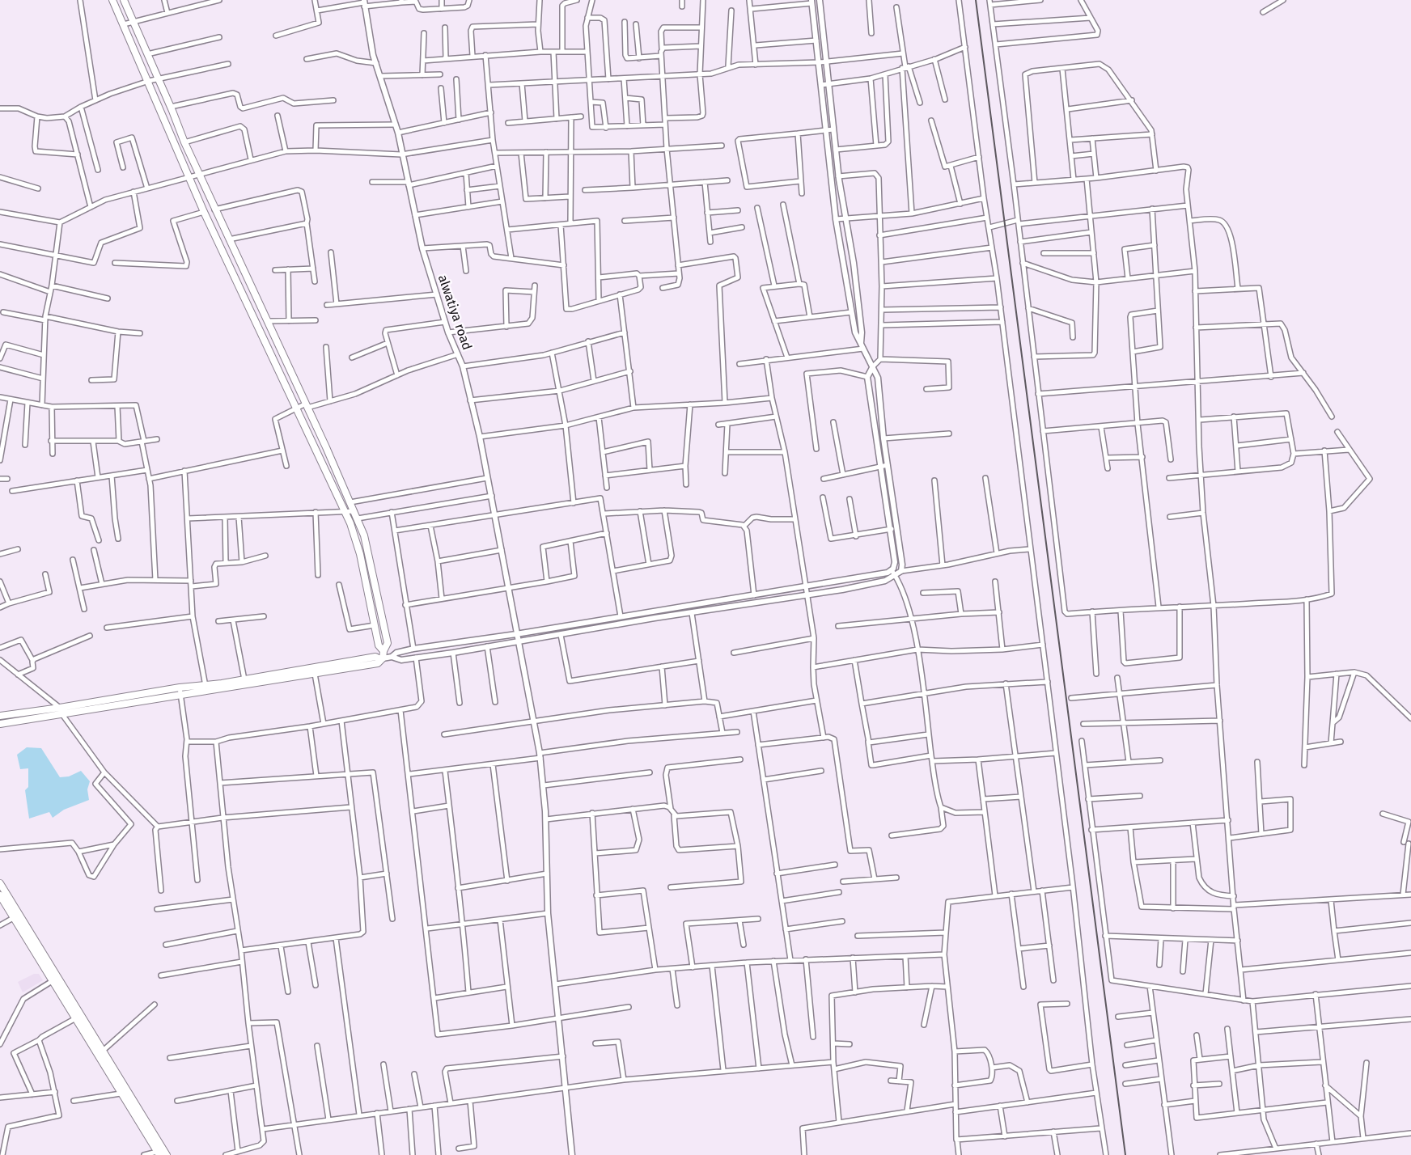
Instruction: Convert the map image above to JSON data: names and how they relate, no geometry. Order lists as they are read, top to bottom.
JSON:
{
  "streets": {
    "street": ["alwatiya road"]
  }
}
